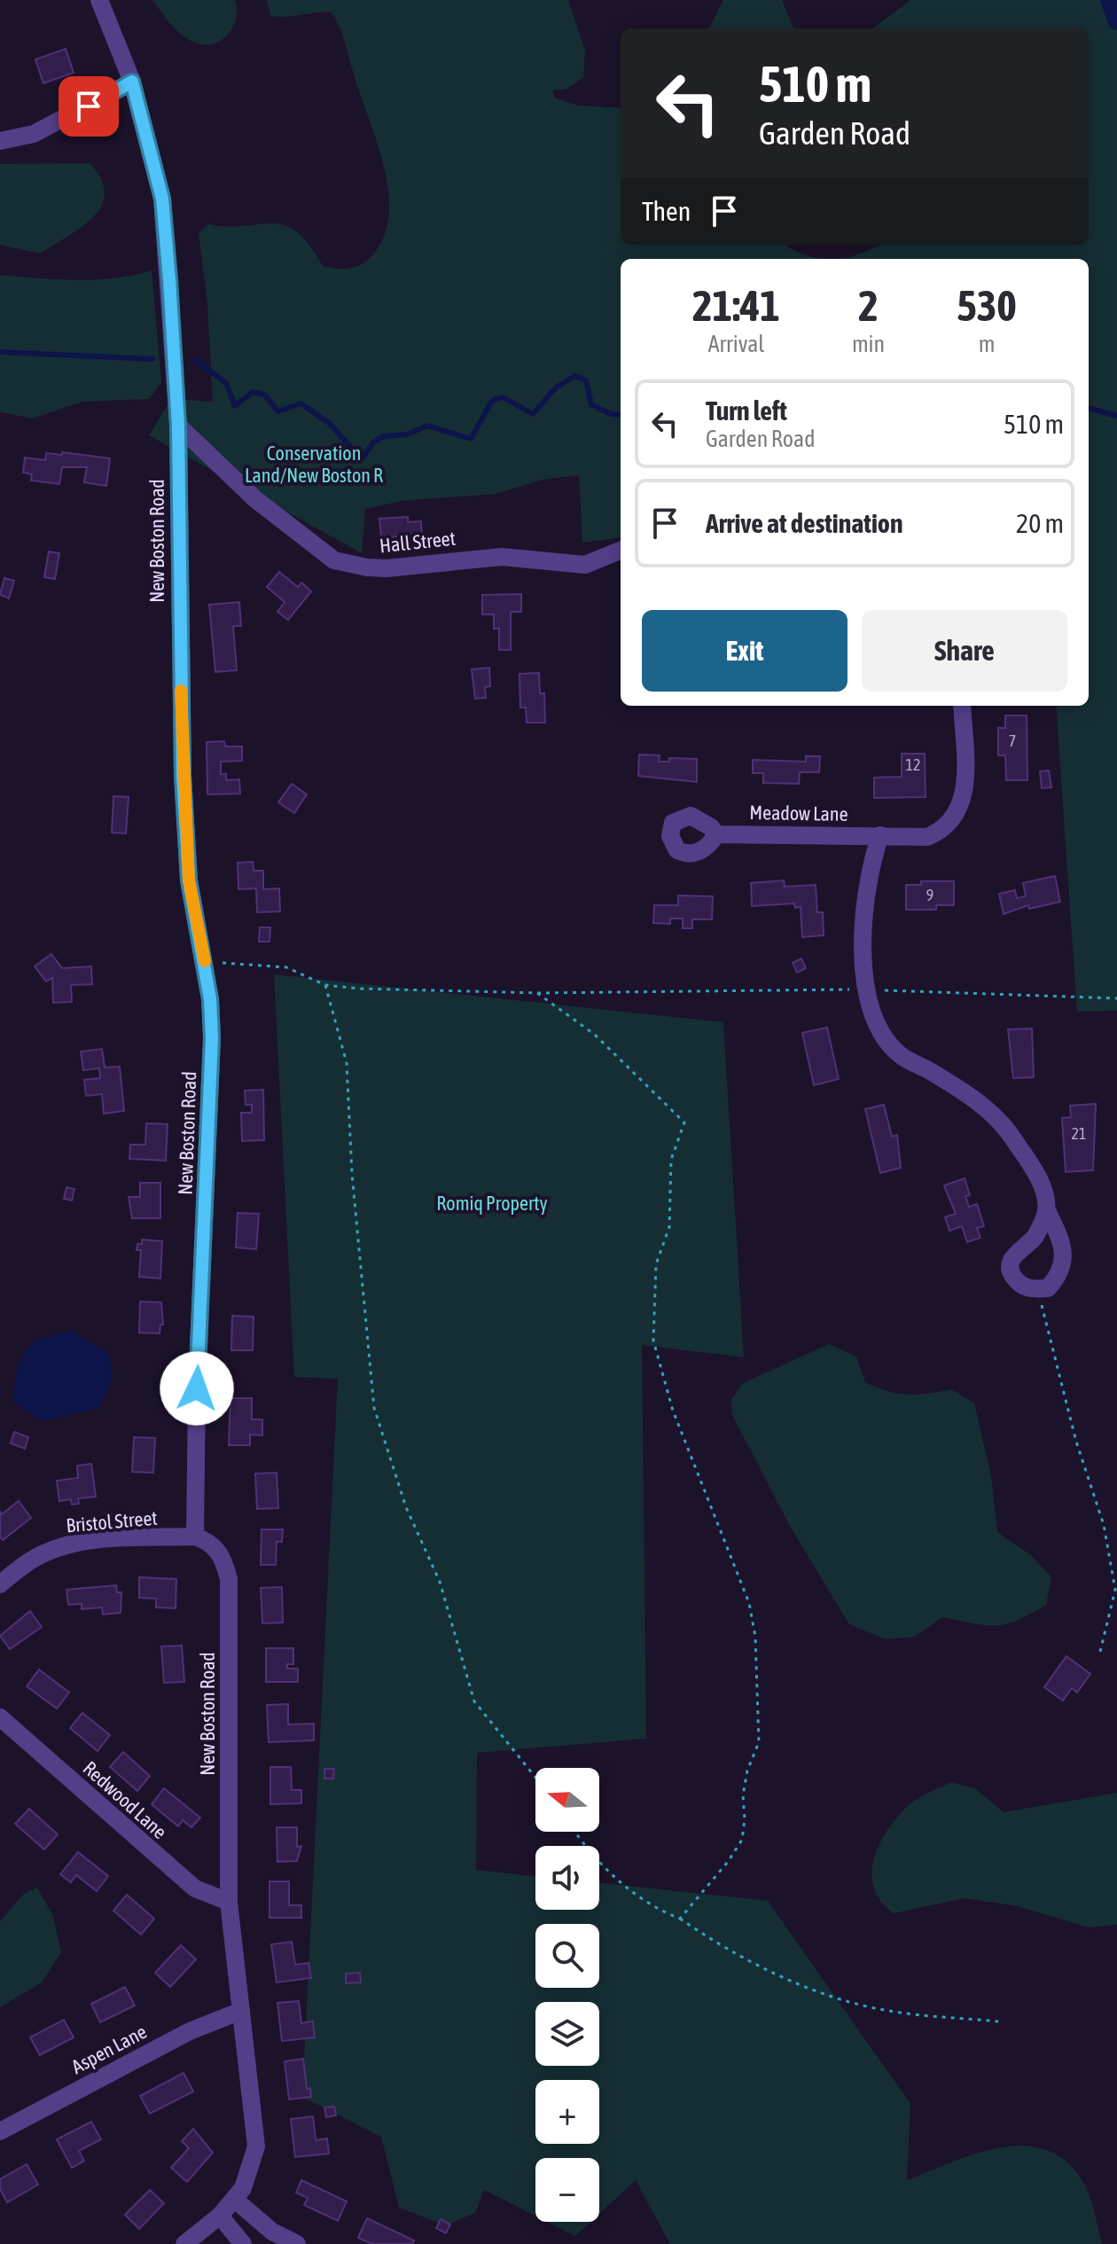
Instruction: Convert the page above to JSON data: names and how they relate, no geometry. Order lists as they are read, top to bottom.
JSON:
{
  "streets": {
    "street": [
      "New Boston Road",
      "Hall Street",
      "Meadow Lane",
      "Bristol Street",
      "Redwood Lane",
      "Aspen Lane"
    ]
  },
  "crossings": [
    ["New Boston Road", "Hall Street"],
    ["New Boston Road", "Bristol Street"],
    ["New Boston Road", "Redwood Lane"],
    ["New Boston Road", "Aspen Lane"]
  ],
  "parks": ["Conservation Land/New Boston R", "Romiq Property"],
  "house_numbers": [
    "7",
    "12",
    "9",
    "21"
  ],
  "north": "left",
  "page": {
    "turn": ["510 m", "Garden Road"],
    "then": "Then",
    "eta": [
      "21:41",
      "Arrival",
      "2",
      "min",
      "530",
      "m"
    ],
    "list": [
      {
        "name": "Turn left",
        "note": "Garden Road",
        "value": "510 m"
      },
      {
        "name": "Arrive at destination",
        "value": "20 m"
      }
    ],
    "buttons": ["Exit", "Share"],
    "map_buttons": ["+", "−"]
  }
}
